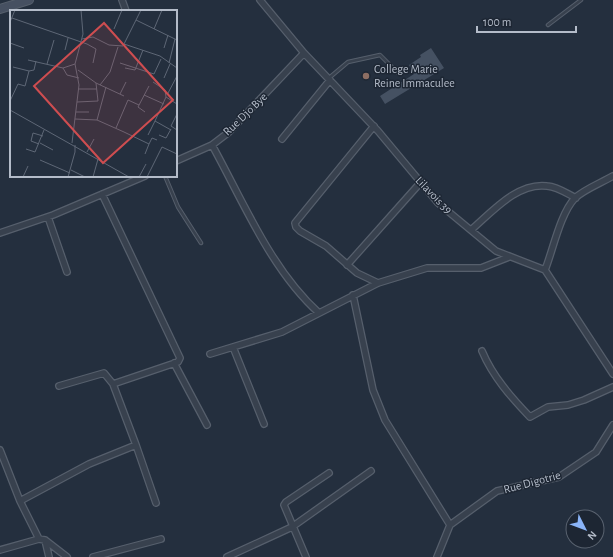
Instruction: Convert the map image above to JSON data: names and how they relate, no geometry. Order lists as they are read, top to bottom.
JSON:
{
  "streets": {
    "street": ["Rue Djo Bye", "Lilavois 39", "Rue Digotrie"]
  },
  "crossings": [
    ["Rue Djo Bye", "Lilavois 39"]
  ],
  "places": ["College Marie Reine Immaculee"],
  "scale_bar": "100 m",
  "north": "bottom right"
}
